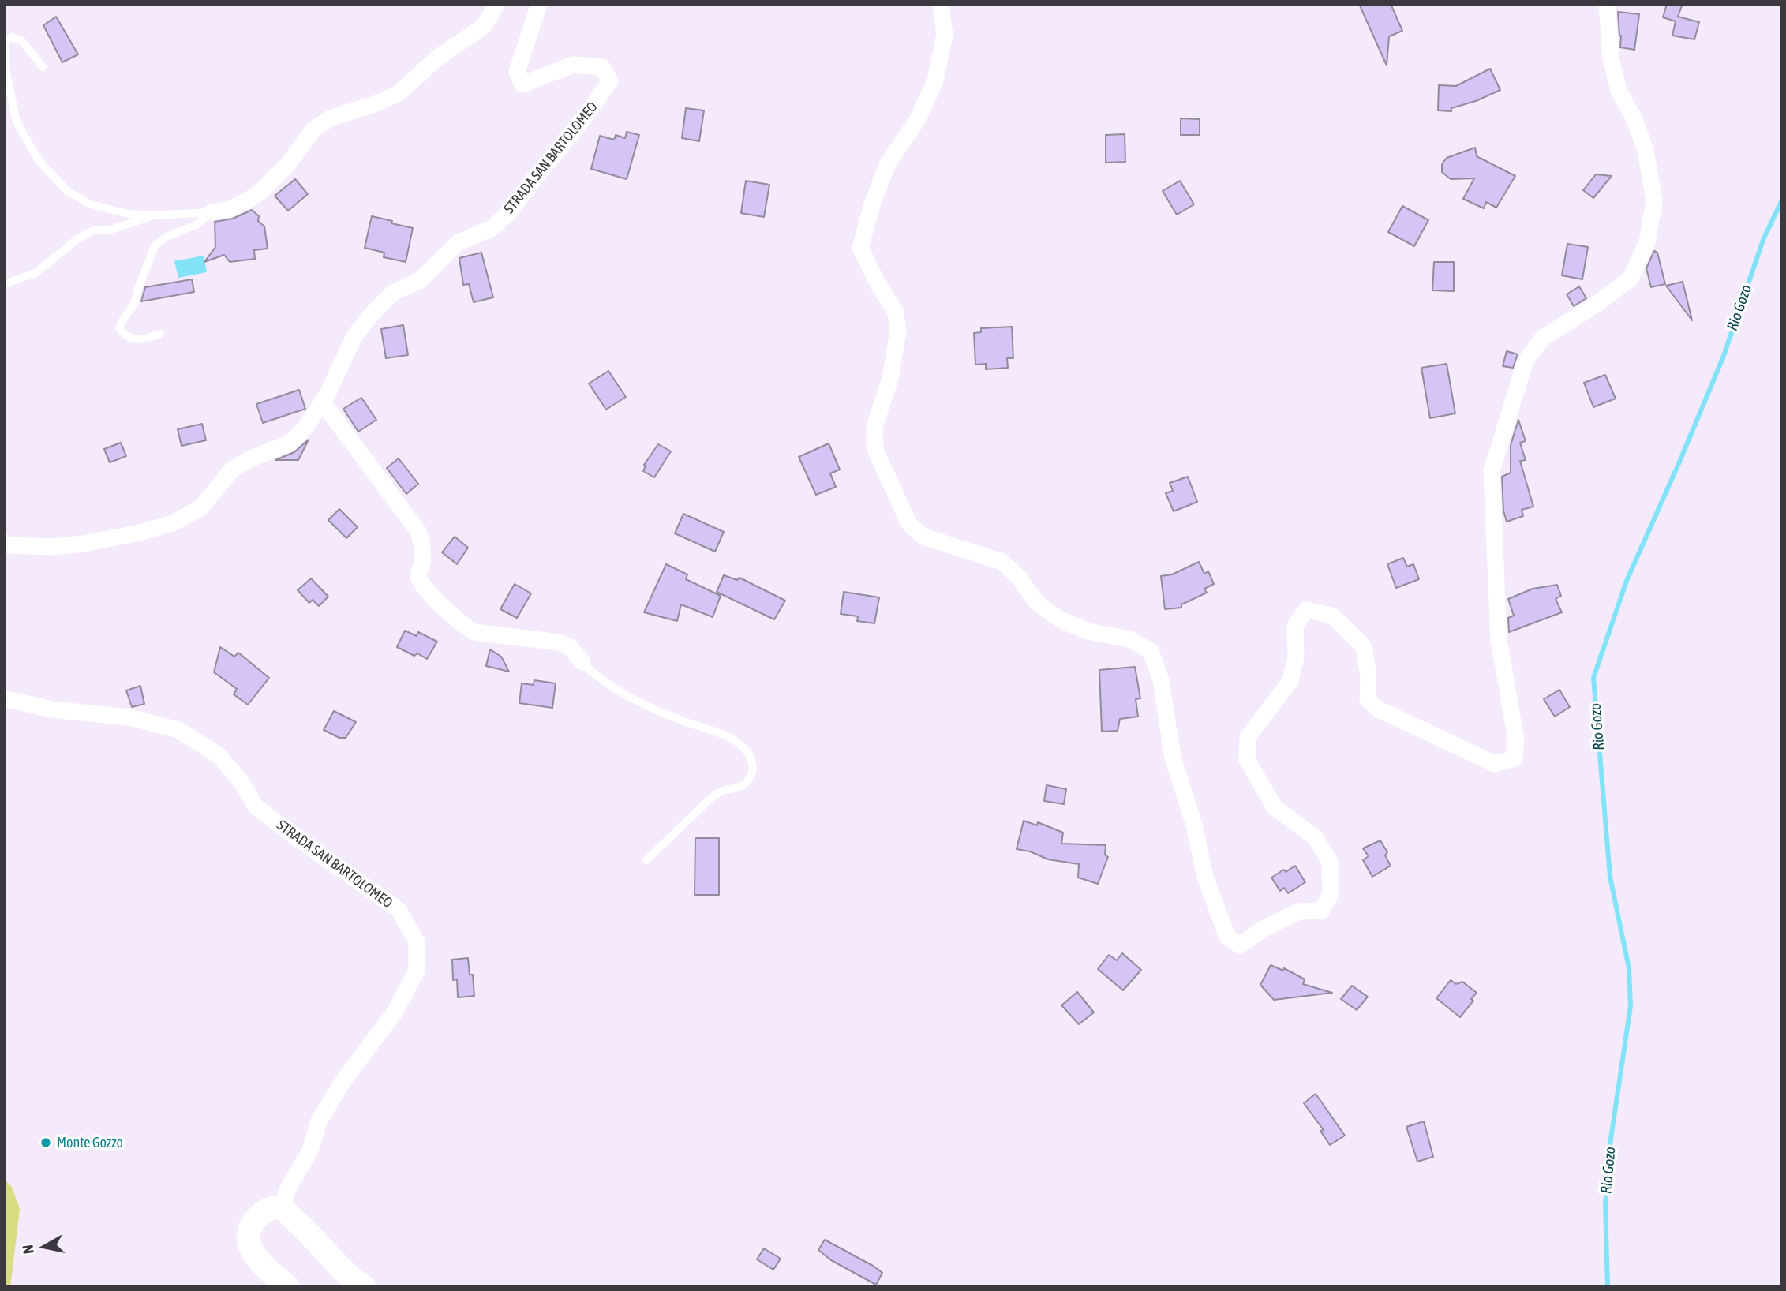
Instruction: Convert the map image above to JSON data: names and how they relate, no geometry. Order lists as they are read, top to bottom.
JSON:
{
  "streets": {
    "street": ["STRADA SAN BARTOLOMEO"]
  },
  "water": ["Rio Gozo"],
  "places": ["Monte Gozzo"],
  "north": "left"
}
